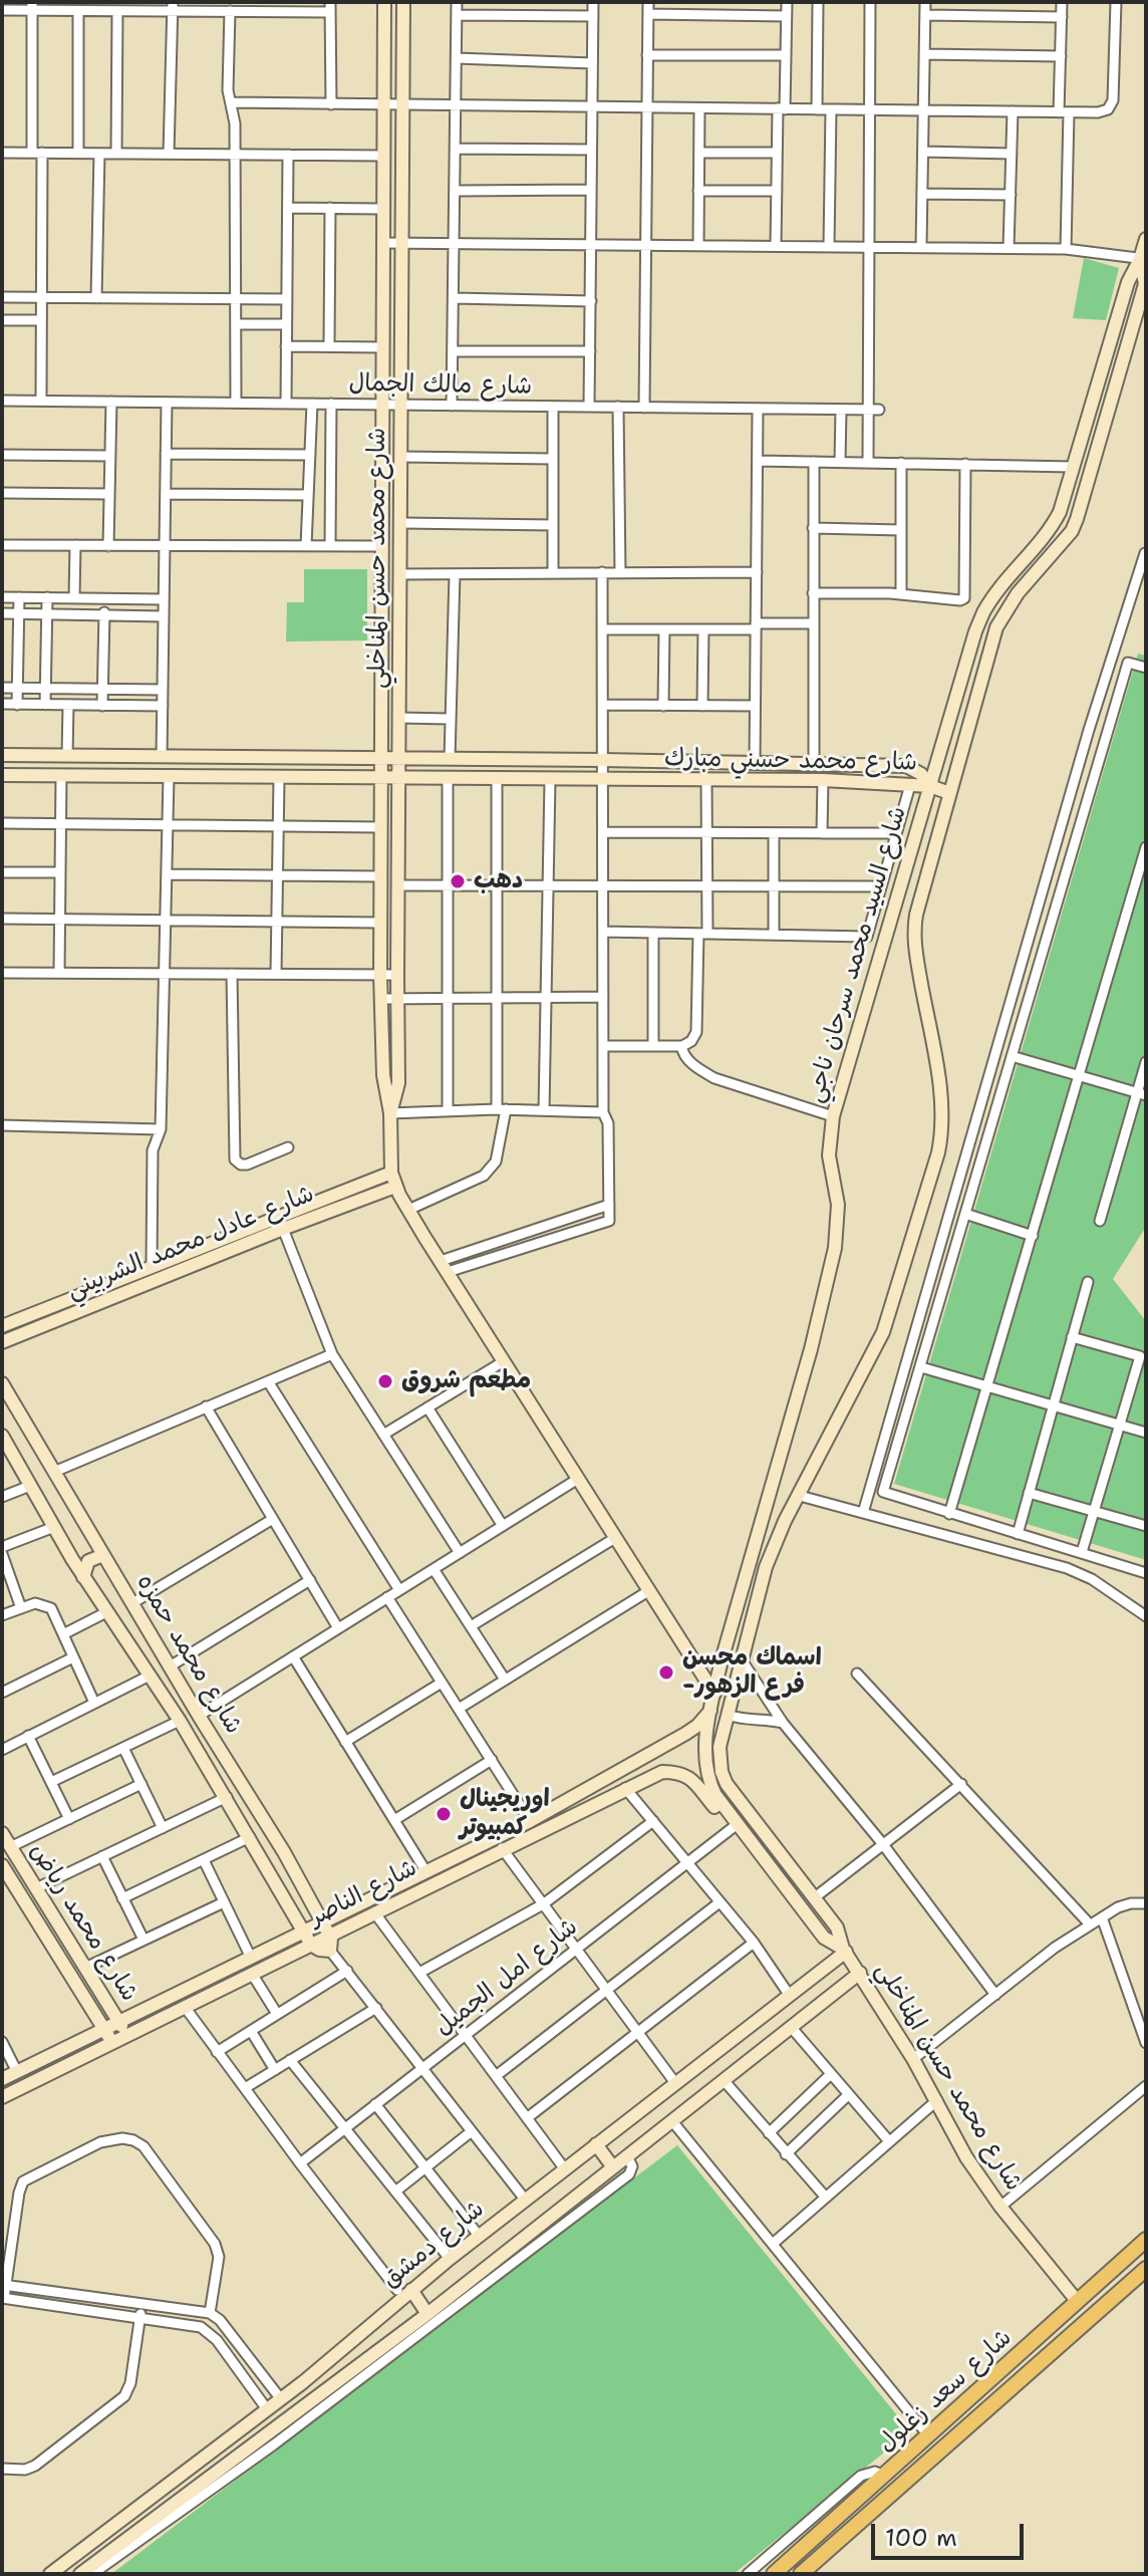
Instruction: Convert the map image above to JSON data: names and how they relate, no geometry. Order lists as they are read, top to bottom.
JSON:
{
  "streets": {
    "main road": ["شارع سعد زغلول"],
    "street": [
      "شارع مالك الجمال",
      "شارع محمد حسن المناخلي",
      "شارع محمد حسني مبارك",
      "شارع السيد محمد سرحان ناجي",
      "شارع عادل محمد الشربيني",
      "شارع محمد حمزه",
      "شارع الناصر",
      "شارع محمد رياض",
      "شارع امل الجميل",
      "شارع دمشق"
    ]
  },
  "crossings": [
    ["شارع مالك الجمال", "شارع محمد حسن المناخلي"],
    ["شارع محمد حسن المناخلي", "شارع محمد حسني مبارك"],
    ["شارع محمد حسن المناخلي", "شارع السيد محمد سرحان ناجي"],
    ["شارع محمد حسن المناخلي", "شارع عادل محمد الشربيني"],
    ["شارع محمد حسن المناخلي", "شارع الناصر"],
    ["شارع محمد حسن المناخلي", "شارع امل الجميل"],
    ["شارع محمد حسن المناخلي", "شارع دمشق"],
    ["شارع محمد حسن المناخلي", "شارع سعد زغلول"],
    ["شارع محمد حسني مبارك", "شارع السيد محمد سرحان ناجي"],
    ["شارع محمد حمزه", "شارع الناصر"],
    ["شارع الناصر", "شارع محمد رياض"],
    ["شارع الناصر", "شارع امل الجميل"]
  ],
  "places": [
    "دهب",
    "مطعم شروق",
    "اسماك محسن -فرع الزهور",
    "اوريجينال كمبيوتر"
  ],
  "scale_bar": "100 m"
}
